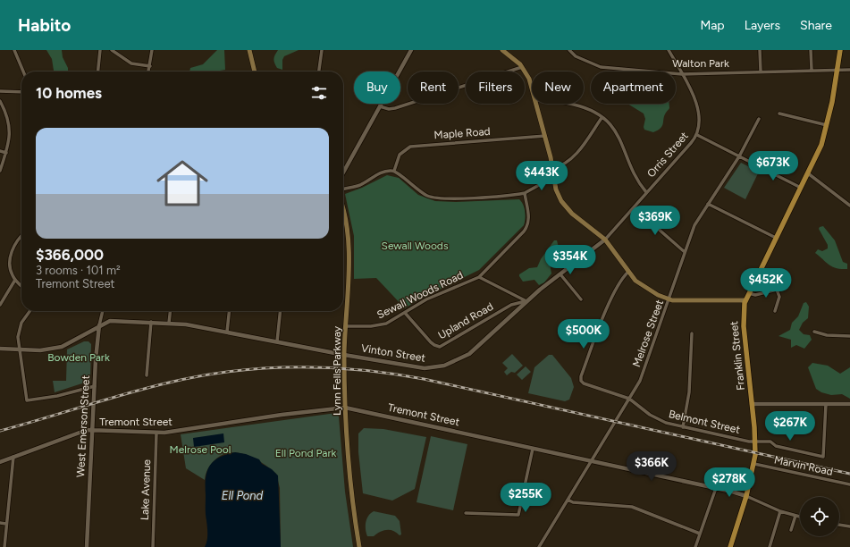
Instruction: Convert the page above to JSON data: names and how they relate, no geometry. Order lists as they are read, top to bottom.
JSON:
{
  "streets": {
    "main road": ["Franklin Street", "Lynn Fells Parkway"],
    "street": [
      "Walton Park",
      "Maple Road",
      "Orris Street",
      "Sewall Woods Road",
      "Upland Road",
      "Melrose Street",
      "Vinton Street",
      "Tremont Street",
      "Belmont Street",
      "West Emerson Street",
      "Marvin Road",
      "Lake Avenue"
    ]
  },
  "crossings": [
    ["Walton Park", "Orris Street"],
    ["Walton Park", "Franklin Street"],
    ["Orris Street", "Vinton Street"],
    ["Sewall Woods Road", "Upland Road"],
    ["Sewall Woods Road", "Lynn Fells Parkway"],
    ["Upland Road", "Vinton Street"],
    ["Melrose Street", "Tremont Street"],
    ["Melrose Street", "Belmont Street"],
    ["Vinton Street", "Lynn Fells Parkway"],
    ["Vinton Street", "West Emerson Street"],
    ["Franklin Street", "Tremont Street"],
    ["Franklin Street", "Belmont Street"],
    ["Franklin Street", "Marvin Road"],
    ["Lynn Fells Parkway", "Tremont Street"],
    ["Tremont Street", "West Emerson Street"],
    ["Tremont Street", "Lake Avenue"]
  ],
  "water": ["Ell Pond"],
  "parks": [
    "Sewall Woods",
    "Bowden Park",
    "Melrose Pool",
    "Ell Pond Park"
  ],
  "page": {
    "header": "Habito",
    "nav": ["Map", "Layers", "Share"],
    "chip": [
      "Buy",
      "Rent",
      "Filters",
      "New",
      "Apartment"
    ],
    "heading": "10 homes",
    "list": [
      {
        "name": "$366,000",
        "note": "3 rooms · 101 m² · Tremont Street"
      }
    ],
    "price": [
      "$673K",
      "$443K",
      "$369K",
      "$354K",
      "$452K",
      "$500K",
      "$267K",
      "$366K",
      "$278K",
      "$255K"
    ]
  }
}
